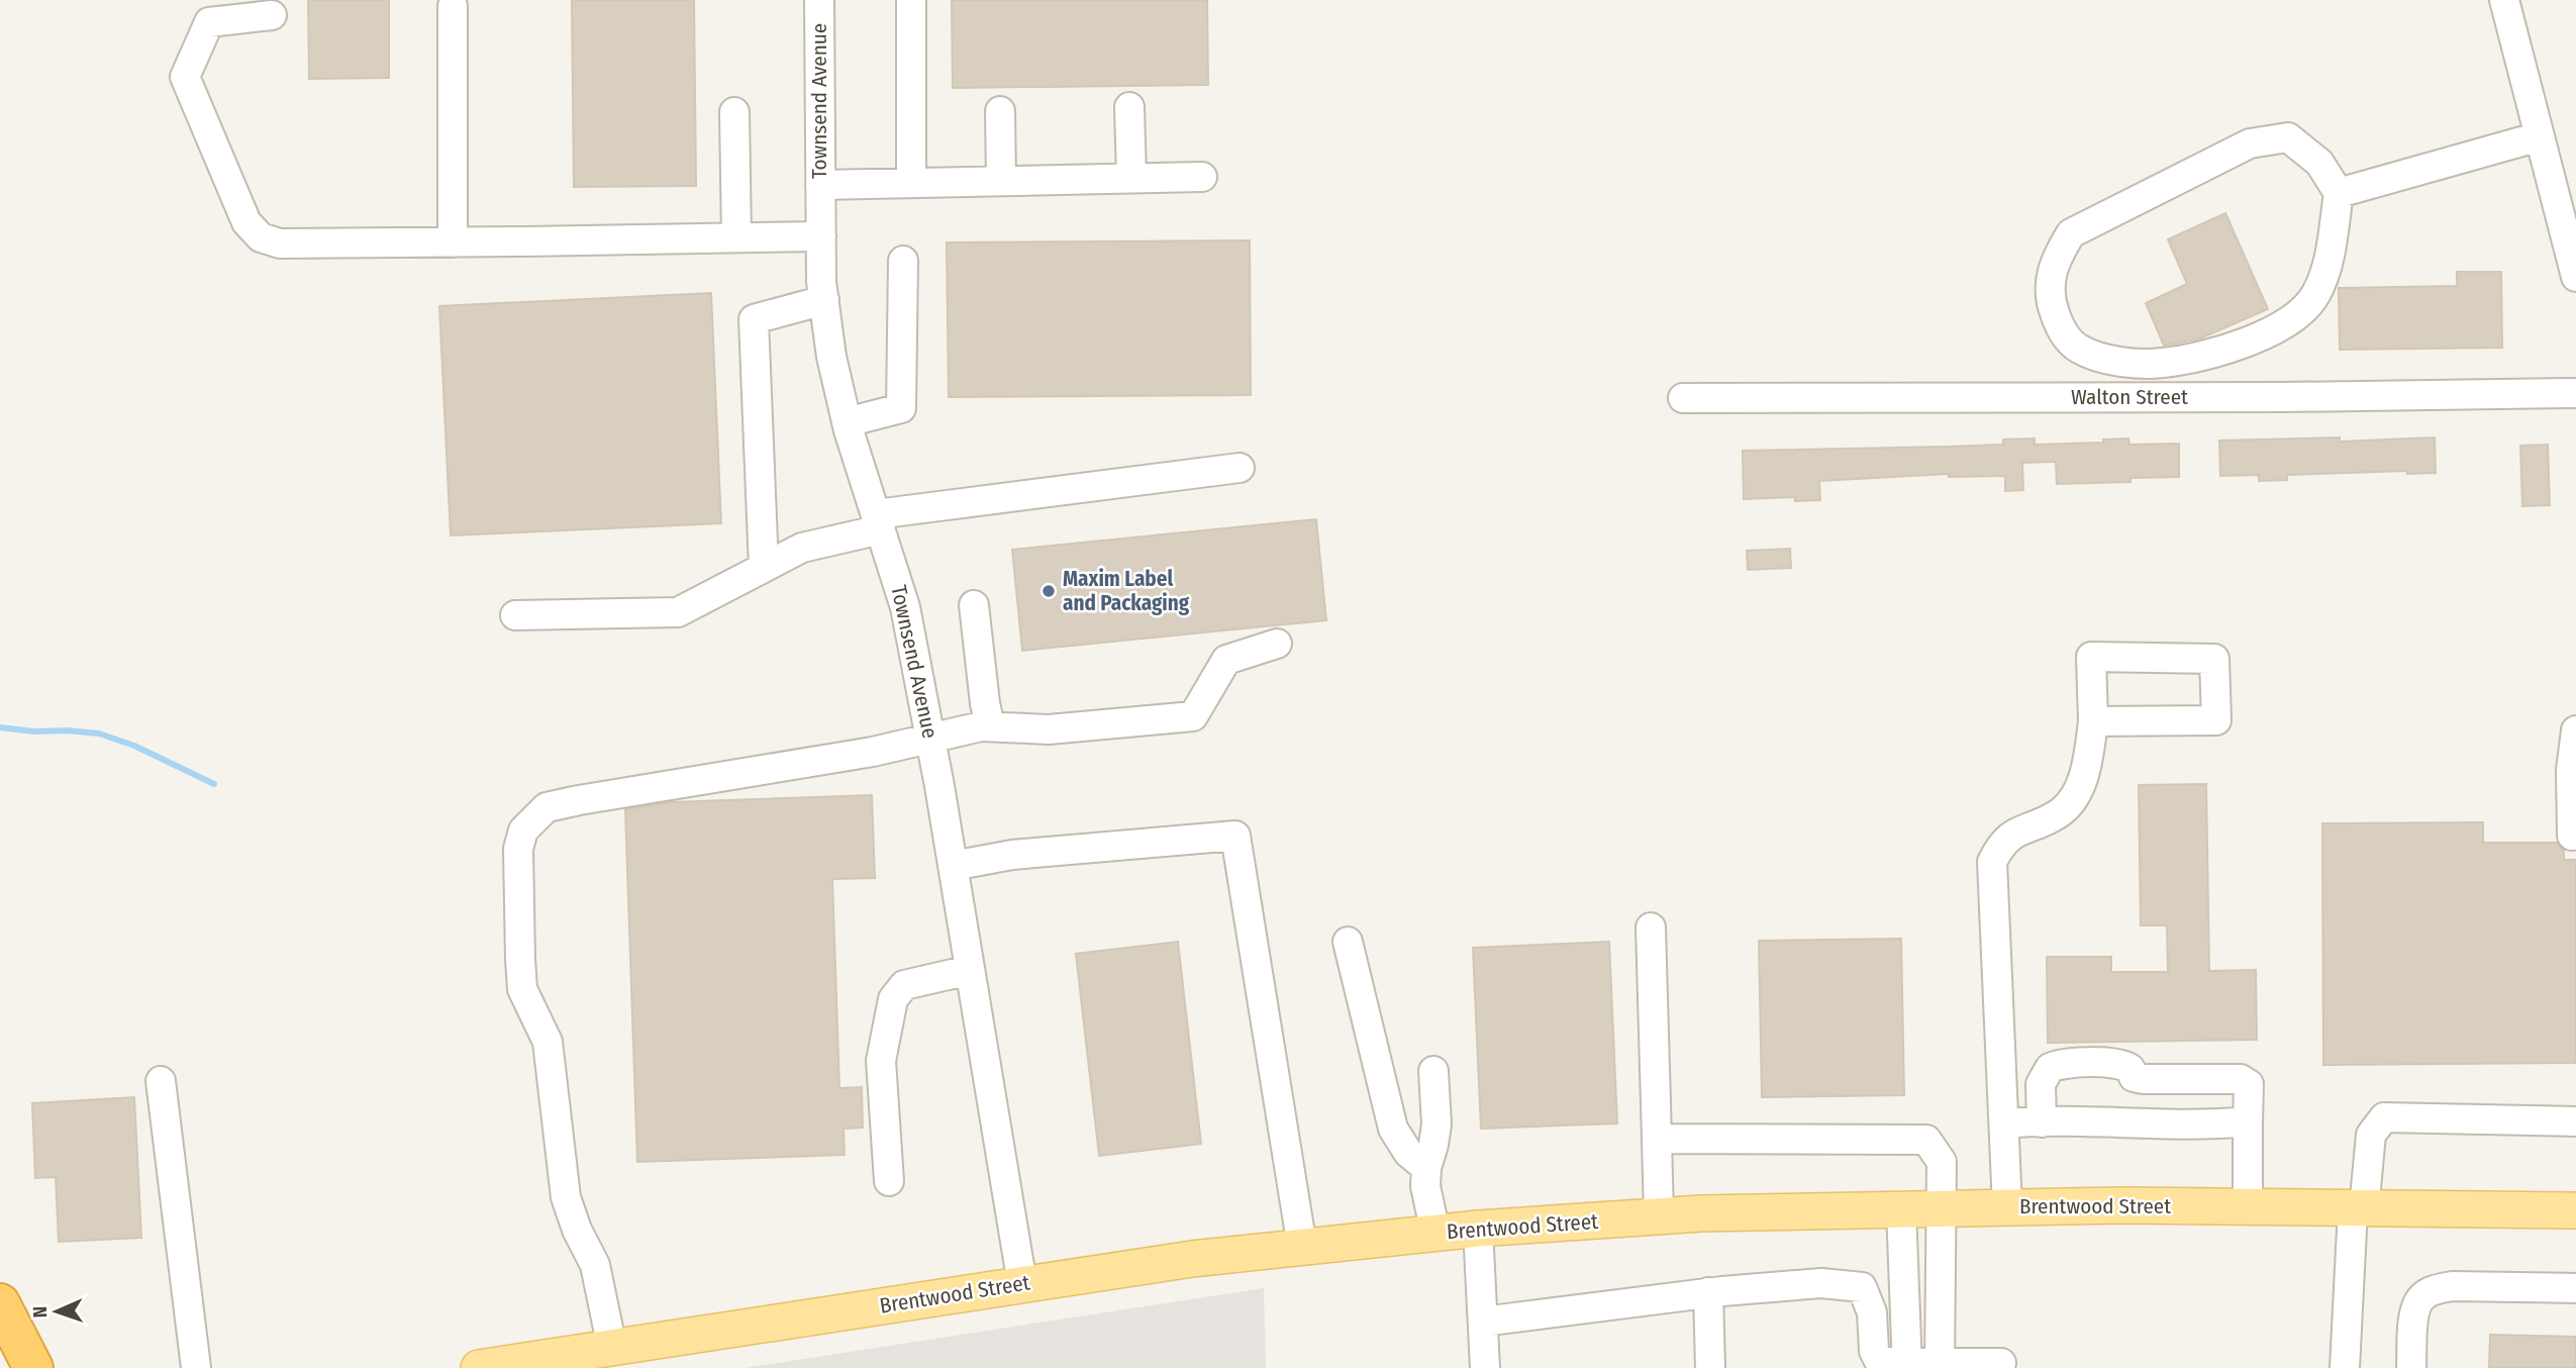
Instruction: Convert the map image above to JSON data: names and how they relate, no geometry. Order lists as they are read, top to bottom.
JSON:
{
  "streets": {
    "main road": ["Brentwood Street"],
    "street": ["Townsend Avenue", "Walton Street"]
  },
  "crossings": [
    ["Townsend Avenue", "Brentwood Street"]
  ],
  "places": ["Maxim Label and Packaging"],
  "north": "left"
}
